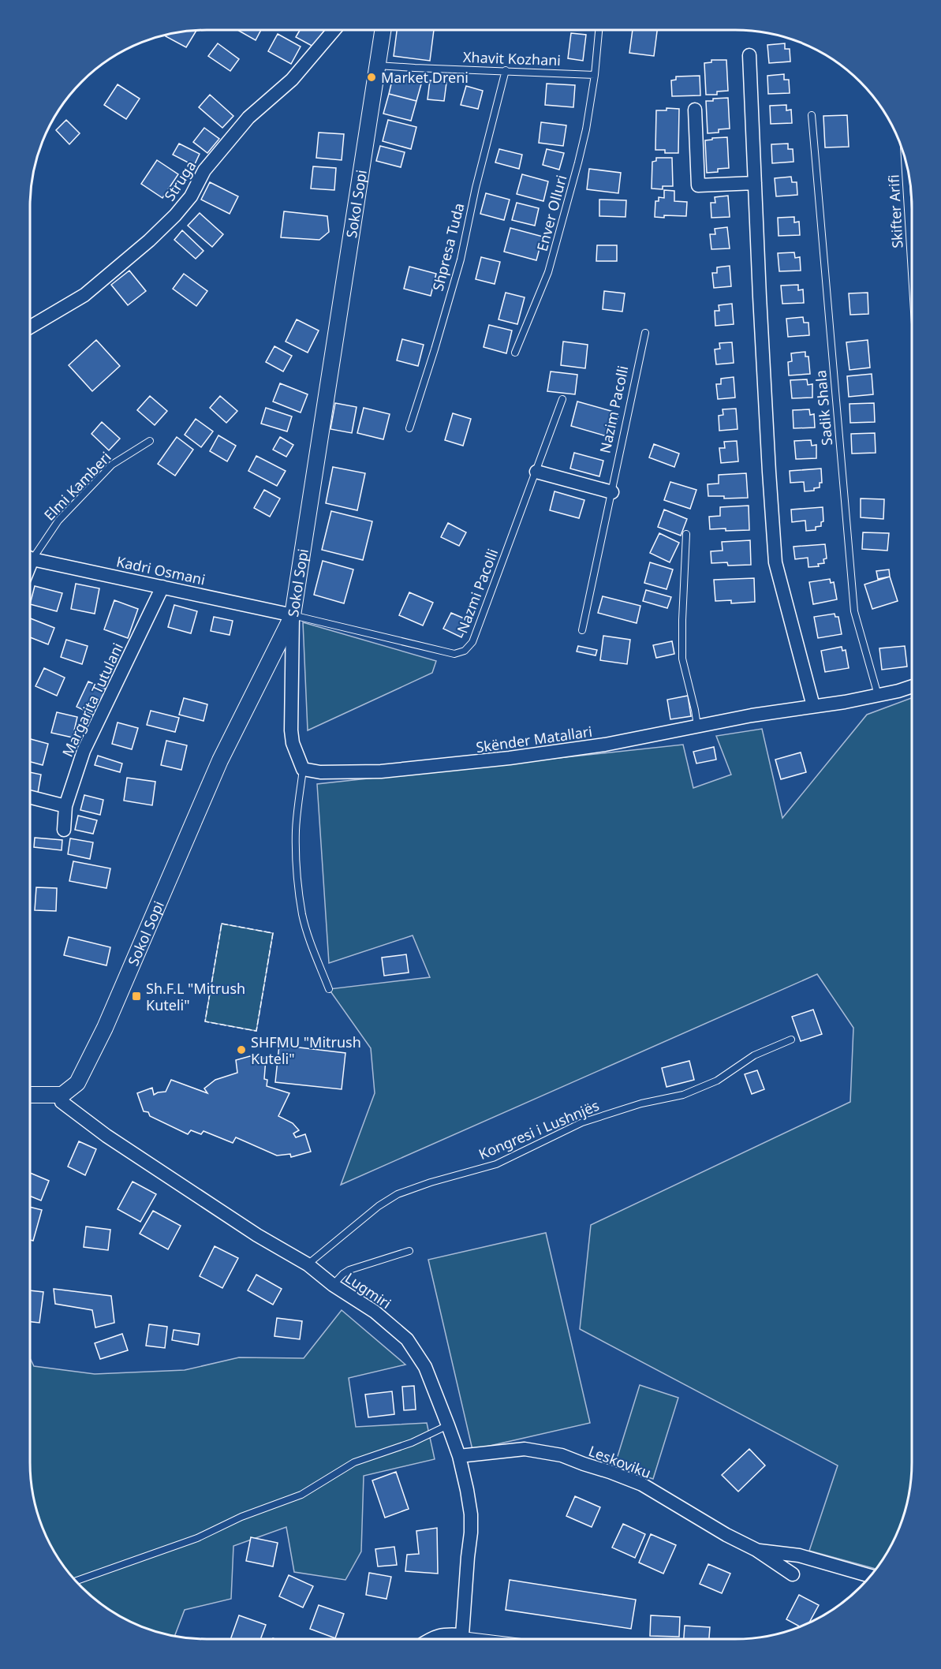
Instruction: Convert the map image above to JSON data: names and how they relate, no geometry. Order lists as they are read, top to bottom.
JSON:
{
  "streets": {
    "street": [
      "Struga",
      "Sokol Sopi",
      "Kadri Osmani",
      "Margarita Tutulani",
      "Skënder Matallari",
      "Lugmiri",
      "Leskoviku"
    ],
    "lane": [
      "Xhavit Kozhani",
      "Skifter Arifi",
      "Enver Olluri",
      "Shpresa Tuda",
      "Sadik Shala",
      "Nazim Pacolli",
      "Elmi Kamberi",
      "Nazmi Pacolli",
      "Kongresi i Lushnjës"
    ]
  },
  "crossings": [
    ["Xhavit Kozhani", "Sokol Sopi"],
    ["Xhavit Kozhani", "Enver Olluri"],
    ["Xhavit Kozhani", "Shpresa Tuda"],
    ["Sokol Sopi", "Kadri Osmani"],
    ["Sokol Sopi", "Nazmi Pacolli"],
    ["Sokol Sopi", "Lugmiri"],
    ["Sadik Shala", "Skënder Matallari"],
    ["Kadri Osmani", "Nazmi Pacolli"],
    ["Kadri Osmani", "Margarita Tutulani"],
    ["Kongresi i Lushnjës", "Lugmiri"],
    ["Lugmiri", "Leskoviku"]
  ],
  "places": {
    "other": ["Market Dreni", "SHFMU \"Mitrush Kuteli\""],
    "transit": ["Sh.F.L \"Mitrush Kuteli\""]
  }
}
